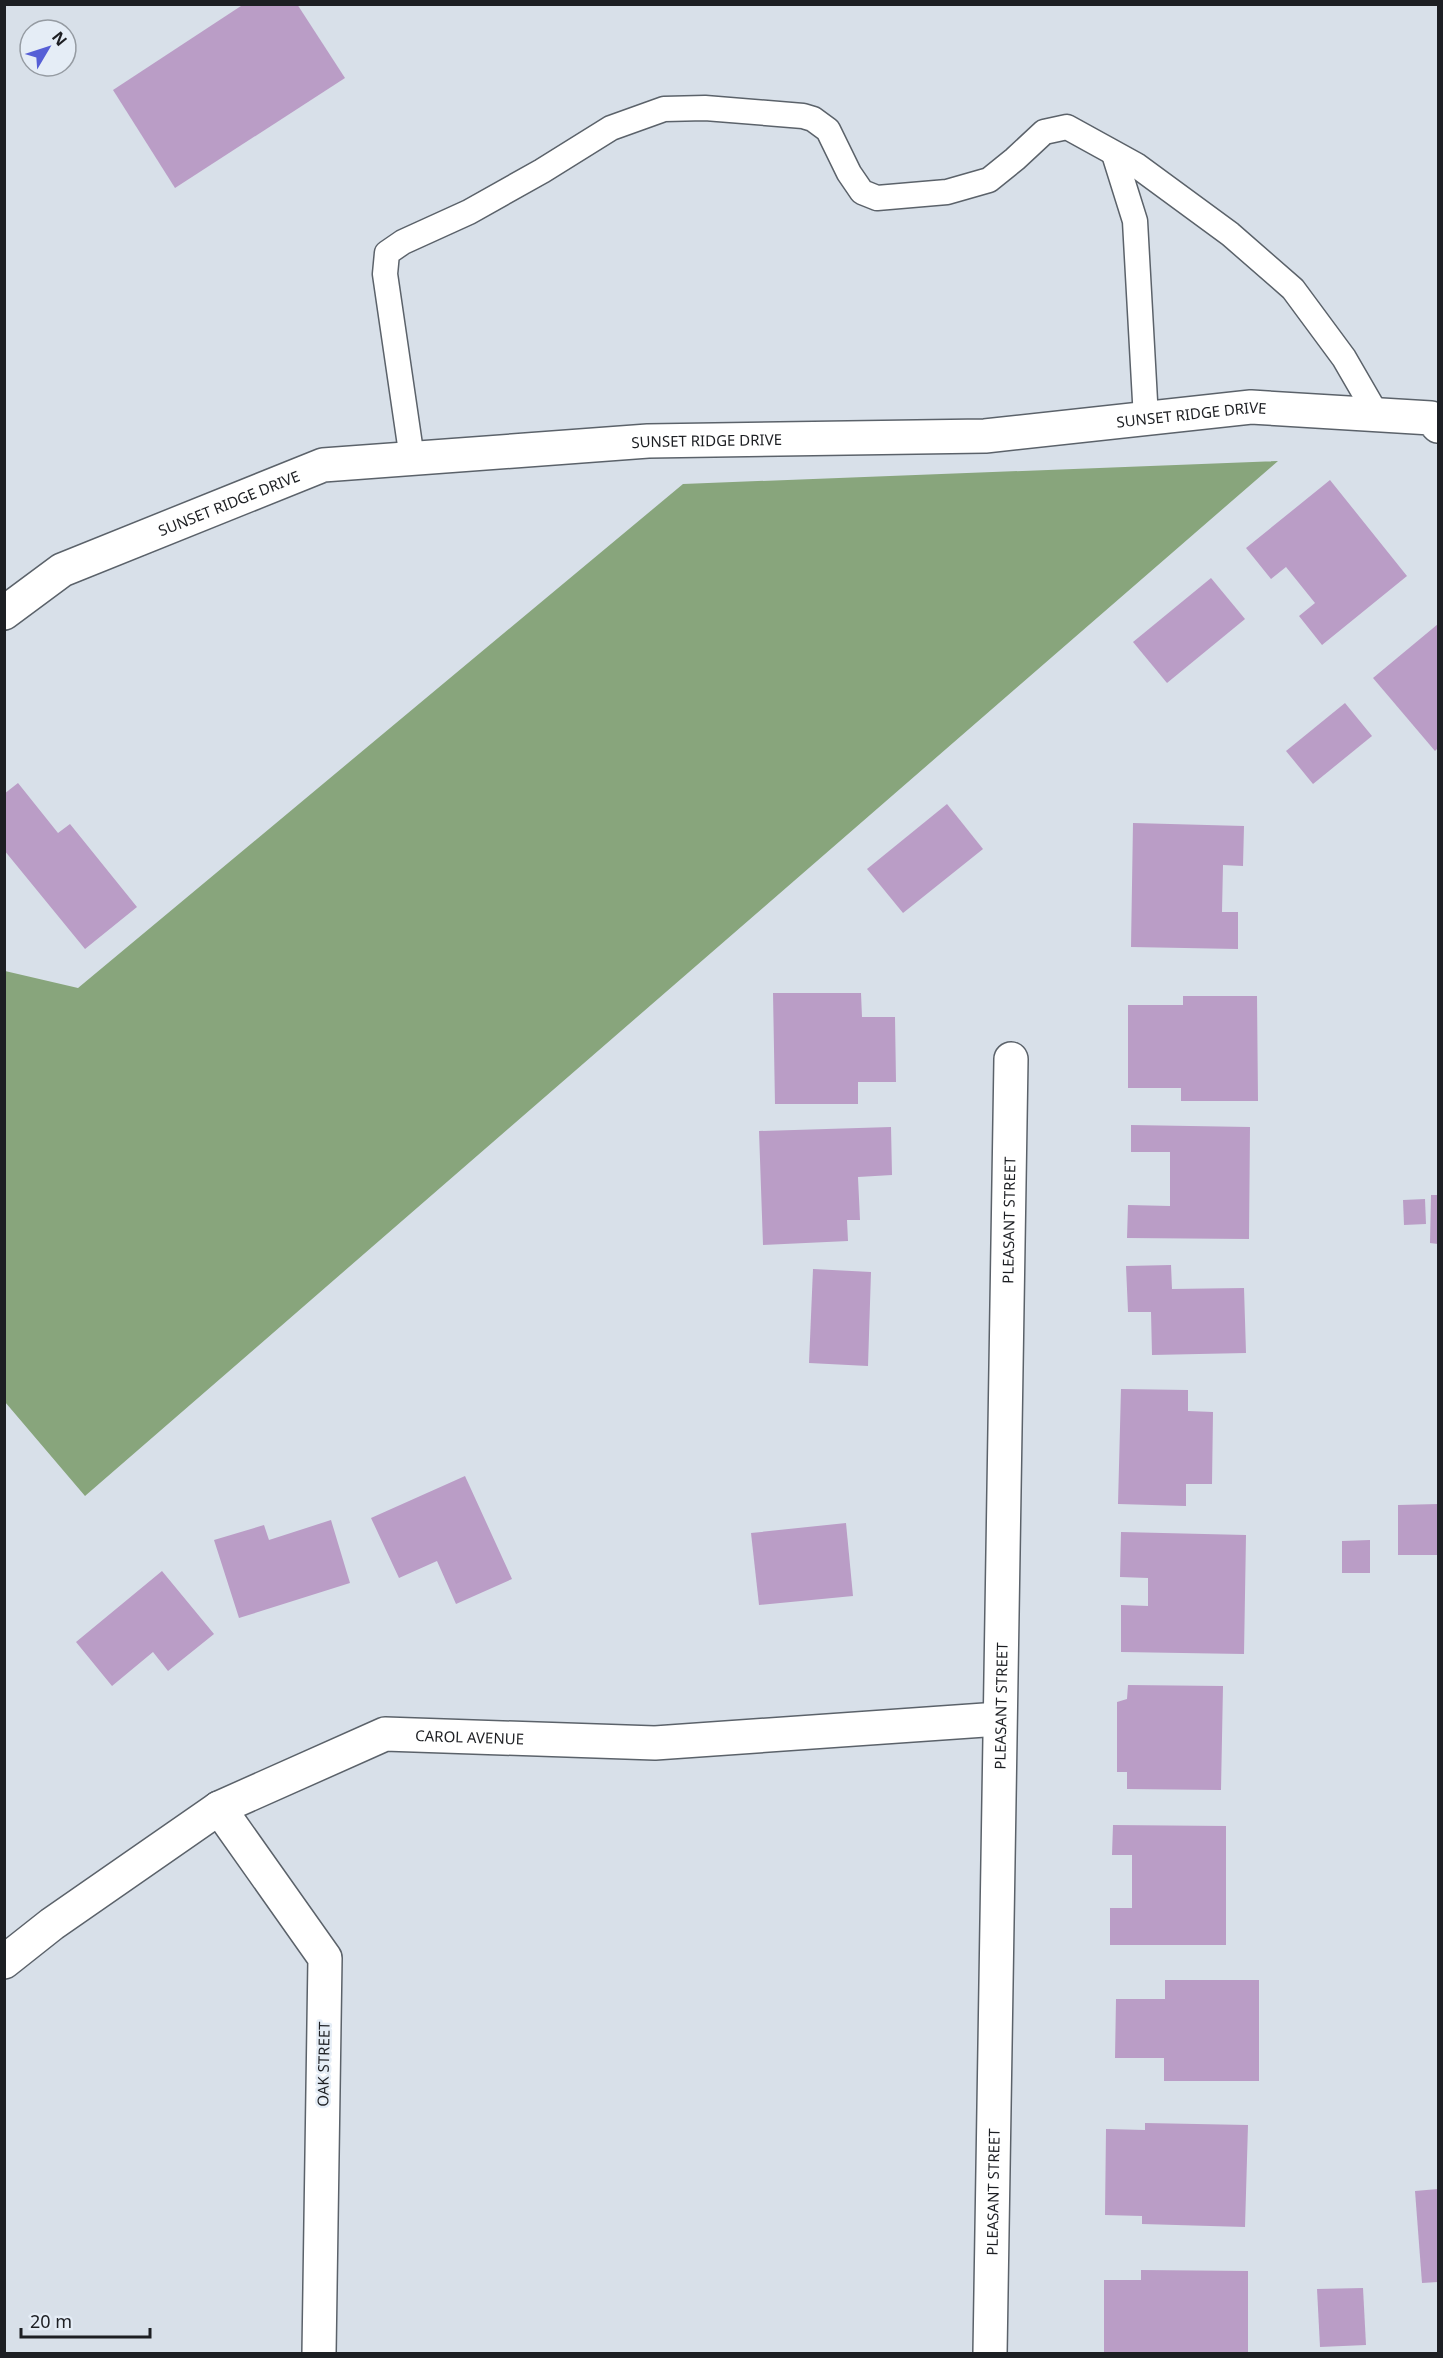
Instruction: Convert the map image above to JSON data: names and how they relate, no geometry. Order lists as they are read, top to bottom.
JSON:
{
  "streets": {
    "street": [
      "SUNSET RIDGE DRIVE",
      "PLEASANT STREET",
      "CAROL AVENUE",
      "OAK STREET"
    ]
  },
  "crossings": [
    ["PLEASANT STREET", "CAROL AVENUE"],
    ["CAROL AVENUE", "OAK STREET"]
  ],
  "scale_bar": "20 m",
  "north": "top right"
}
